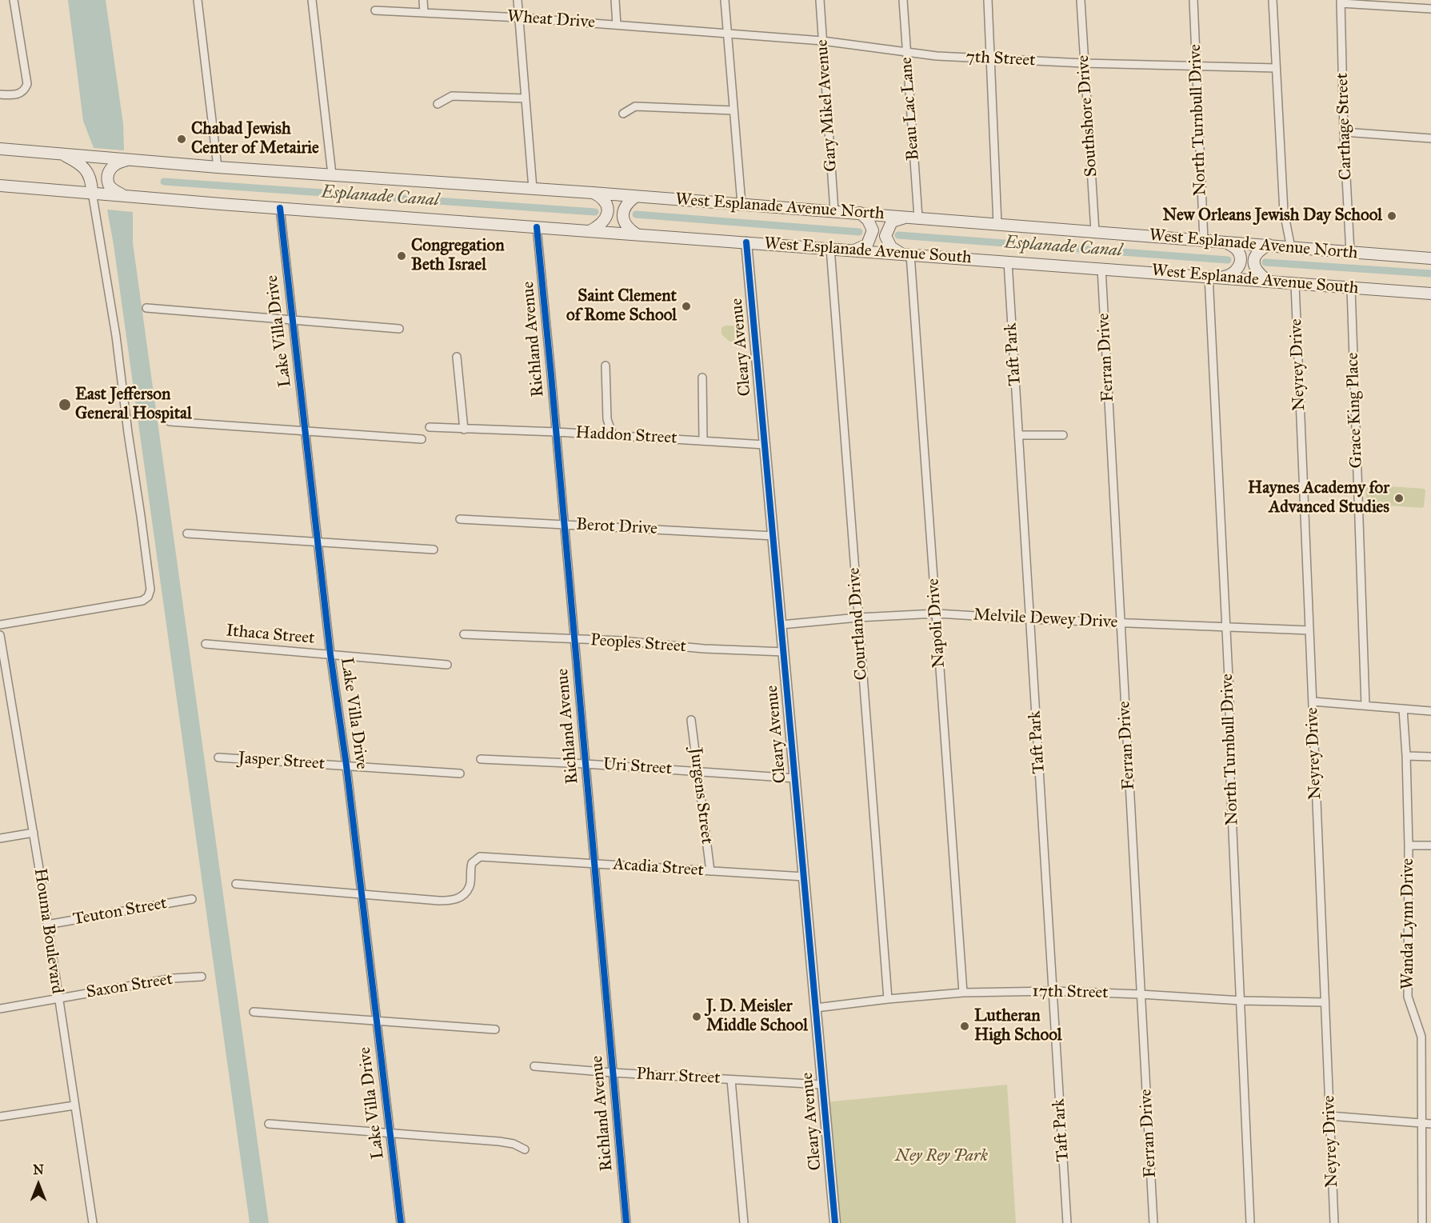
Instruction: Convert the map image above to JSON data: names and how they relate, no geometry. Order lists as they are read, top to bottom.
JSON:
{
  "streets": {
    "main road": ["West Esplanade Avenue North", "West Esplanade Avenue South"],
    "street": [
      "Wheat Drive",
      "7th Street",
      "Gary Mikel Avenue",
      "Beau Lac Lane",
      "Southshore Drive",
      "North Turnbull Drive",
      "Carthage Street",
      "Lake Villa Drive",
      "Richland Avenue",
      "Cleary Avenue",
      "Taft Park",
      "Ferran Drive",
      "Neyrey Drive",
      "Grace King Place",
      "Haddon Street",
      "Berot Drive",
      "Melvile Dewey Drive",
      "Napoli Drive",
      "Courtland Drive",
      "Ithaca Street",
      "Peoples Street",
      "Jasper Street",
      "Uri Street",
      "Jurgens Street",
      "Acadia Street",
      "Teuton Street",
      "Wanda Lynn Drive",
      "Houma Boulevard",
      "Saxon Street",
      "17th Street",
      "Pharr Street"
    ]
  },
  "crossings": [
    ["Wheat Drive", "7th Street"],
    ["7th Street", "Gary Mikel Avenue"],
    ["7th Street", "Beau Lac Lane"],
    ["7th Street", "Southshore Drive"],
    ["7th Street", "North Turnbull Drive"],
    ["Gary Mikel Avenue", "West Esplanade Avenue North"],
    ["Beau Lac Lane", "West Esplanade Avenue North"],
    ["Southshore Drive", "West Esplanade Avenue North"],
    ["North Turnbull Drive", "West Esplanade Avenue North"],
    ["North Turnbull Drive", "West Esplanade Avenue South"],
    ["North Turnbull Drive", "Melvile Dewey Drive"],
    ["North Turnbull Drive", "17th Street"],
    ["Carthage Street", "West Esplanade Avenue North"],
    ["West Esplanade Avenue South", "Lake Villa Drive"],
    ["West Esplanade Avenue South", "Richland Avenue"],
    ["West Esplanade Avenue South", "Cleary Avenue"],
    ["West Esplanade Avenue South", "Taft Park"],
    ["West Esplanade Avenue South", "Ferran Drive"],
    ["West Esplanade Avenue South", "Neyrey Drive"],
    ["West Esplanade Avenue South", "Grace King Place"],
    ["West Esplanade Avenue South", "Napoli Drive"],
    ["West Esplanade Avenue South", "Courtland Drive"],
    ["Lake Villa Drive", "Ithaca Street"],
    ["Lake Villa Drive", "Jasper Street"],
    ["Lake Villa Drive", "Acadia Street"],
    ["Richland Avenue", "Haddon Street"],
    ["Richland Avenue", "Berot Drive"],
    ["Richland Avenue", "Peoples Street"],
    ["Richland Avenue", "Uri Street"],
    ["Richland Avenue", "Acadia Street"],
    ["Richland Avenue", "Pharr Street"],
    ["Cleary Avenue", "Haddon Street"],
    ["Cleary Avenue", "Berot Drive"],
    ["Cleary Avenue", "Melvile Dewey Drive"],
    ["Cleary Avenue", "Peoples Street"],
    ["Cleary Avenue", "Uri Street"],
    ["Cleary Avenue", "Acadia Street"],
    ["Cleary Avenue", "17th Street"],
    ["Cleary Avenue", "Pharr Street"],
    ["Taft Park", "Melvile Dewey Drive"],
    ["Taft Park", "17th Street"],
    ["Ferran Drive", "Melvile Dewey Drive"],
    ["Ferran Drive", "17th Street"],
    ["Neyrey Drive", "Melvile Dewey Drive"],
    ["Neyrey Drive", "17th Street"],
    ["Melvile Dewey Drive", "Napoli Drive"],
    ["Melvile Dewey Drive", "Courtland Drive"],
    ["Napoli Drive", "17th Street"],
    ["Courtland Drive", "17th Street"],
    ["Uri Street", "Jurgens Street"],
    ["Jurgens Street", "Acadia Street"],
    ["Teuton Street", "Houma Boulevard"],
    ["Houma Boulevard", "Saxon Street"]
  ],
  "water": ["Esplanade Canal"],
  "parks": ["Ney Rey Park"],
  "places": [
    "Chabad Jewish Center of Metairie",
    "New Orleans Jewish Day School",
    "Congregation Beth Israel",
    "Saint Clement of Rome School",
    "East Jefferson General Hospital",
    "Haynes Academy for Advanced Studies",
    "J. D. Meisler Middle School",
    "Lutheran High School"
  ],
  "north": "top"
}
